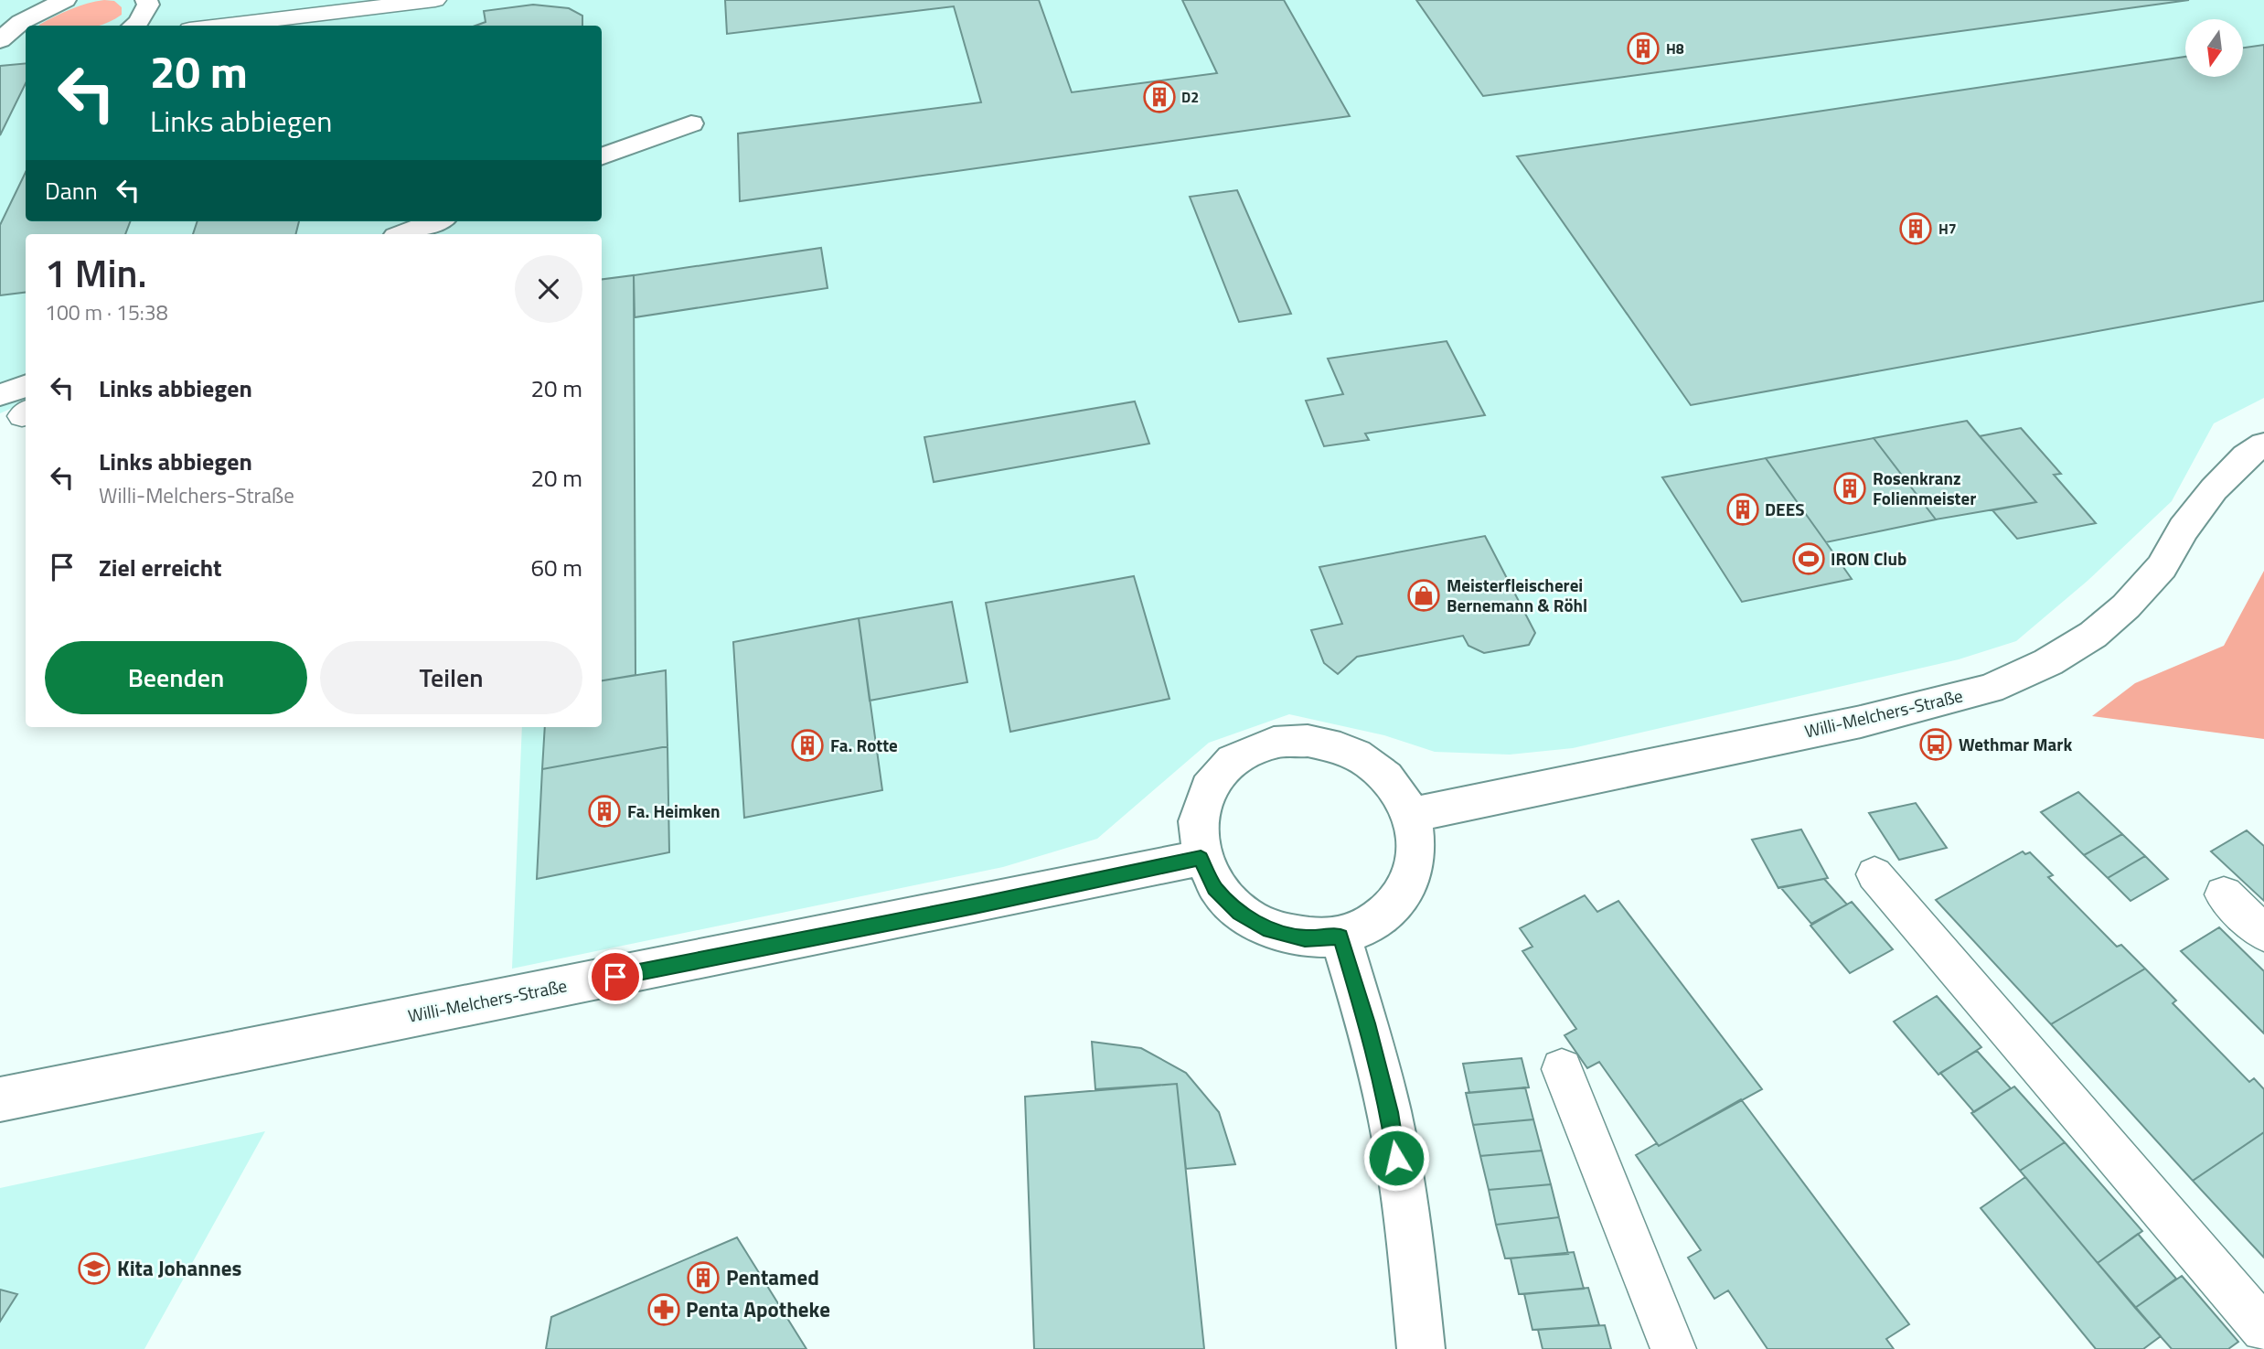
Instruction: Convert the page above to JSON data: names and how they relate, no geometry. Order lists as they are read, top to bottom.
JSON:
{
  "streets": {
    "street": ["Willi-Melchers-Straße"]
  },
  "places": {
    "building": [
      "H8",
      "D2",
      "H7",
      "Rosenkranz Folienmeister",
      "DEES",
      "Fa. Rotte",
      "Fa. Heimken",
      "Pentamed"
    ],
    "sports": ["IRON Club"],
    "shop": ["Meisterfleischerei Bernemann & Röhl"],
    "bus stop": ["Wethmar Mark"],
    "school or university": ["Kita Johannes"],
    "pharmacy": ["Penta Apotheke"]
  },
  "north": "bottom",
  "page": {
    "turn": ["20 m", "Links abbiegen"],
    "then": "Dann",
    "heading": ["1 Min.", "100 m · 15:38"],
    "list": [
      {
        "name": "Links abbiegen",
        "value": "20 m"
      },
      {
        "name": "Links abbiegen",
        "note": "Willi-Melchers-Straße",
        "value": "20 m"
      },
      {
        "name": "Ziel erreicht",
        "value": "60 m"
      }
    ],
    "buttons": ["Beenden", "Teilen"]
  }
}
